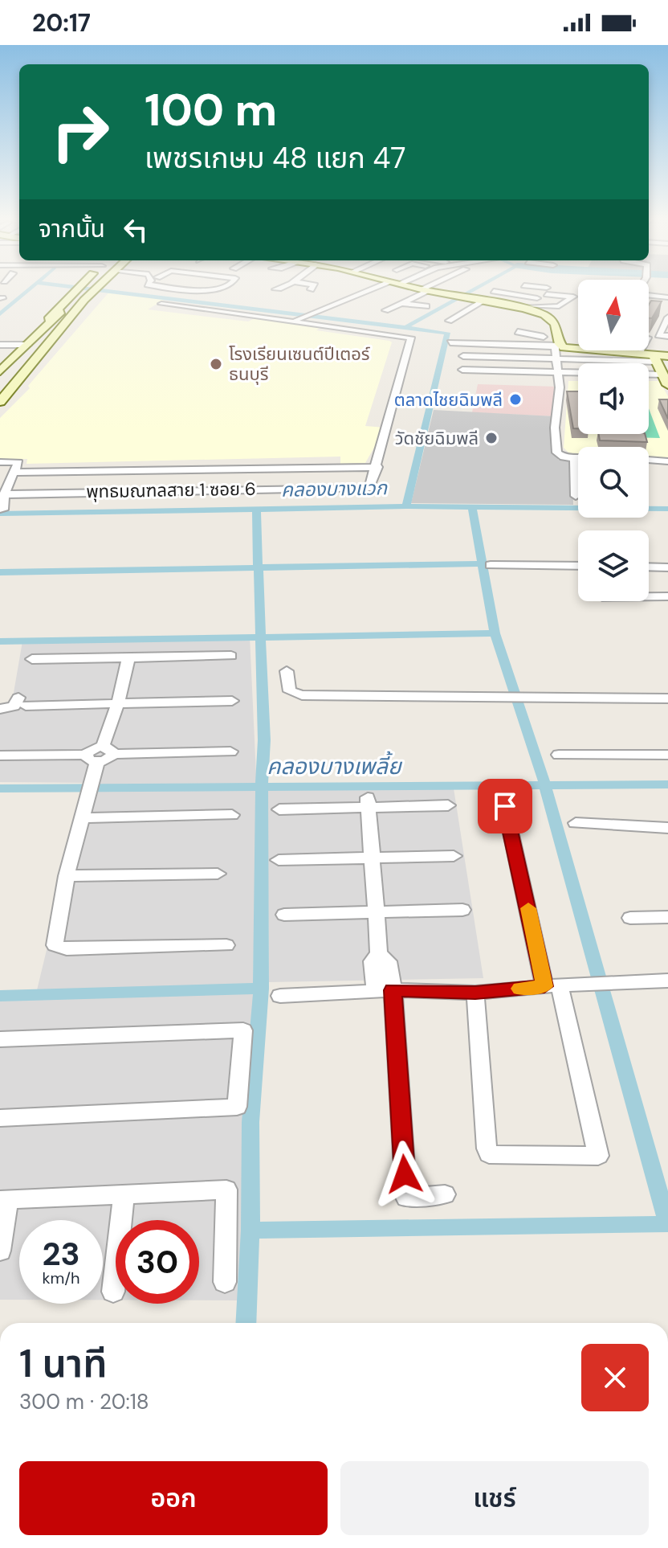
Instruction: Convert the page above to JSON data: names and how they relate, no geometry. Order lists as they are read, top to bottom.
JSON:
{
  "streets": {
    "street": ["พุทธมณฑลสาย 1 ซอย 6"]
  },
  "water": ["คลองบางแวก", "คลองบางเพลี้ย"],
  "places": ["โรงเรียนเซนต์ปีเตอร์ ธนบุรี", "ตลาดไชยฉิมพลี", "วัดชัยฉิมพลี"],
  "north": "top",
  "page": {
    "status": "20:17",
    "turn": ["100 m", "เพชรเกษม 48 แยก 47"],
    "then": "จากนั้น",
    "speed": "23 km/h",
    "limit": "30",
    "heading": ["1 นาที", "300 m · 20:18"],
    "buttons": ["ออก", "แชร์"]
  }
}
